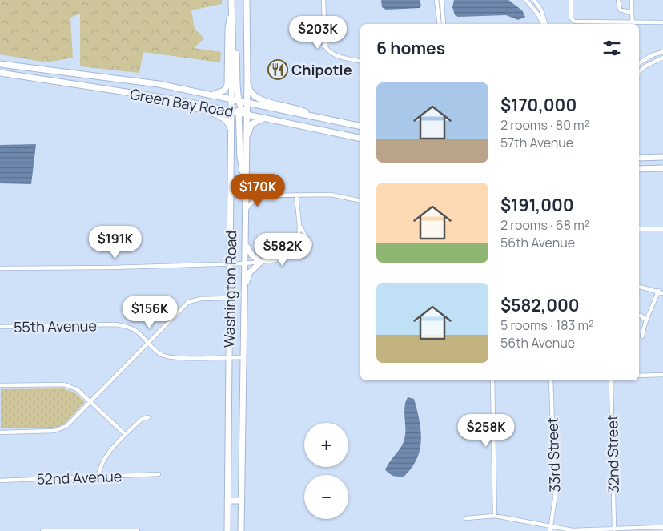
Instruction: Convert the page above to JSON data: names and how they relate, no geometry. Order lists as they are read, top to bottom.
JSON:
{
  "streets": {
    "main road": ["Green Bay Road", "Washington Road"],
    "street": [
      "55th Avenue",
      "32nd Street",
      "33rd Street",
      "52nd Avenue"
    ]
  },
  "crossings": [
    ["Green Bay Road", "Washington Road"],
    ["Washington Road", "55th Avenue"]
  ],
  "places": {
    "restaurant": ["Chipotle"]
  },
  "page": {
    "price": [
      "$203K",
      "$170K",
      "$191K",
      "$582K",
      "$156K",
      "$258K"
    ],
    "heading": "6 homes",
    "list": [
      {
        "name": "$170,000",
        "note": "2 rooms · 80 m² · 57th Avenue"
      },
      {
        "name": "$191,000",
        "note": "2 rooms · 68 m² · 56th Avenue"
      },
      {
        "name": "$582,000",
        "note": "5 rooms · 183 m² · 56th Avenue"
      }
    ],
    "map_buttons": ["+", "−"]
  }
}
